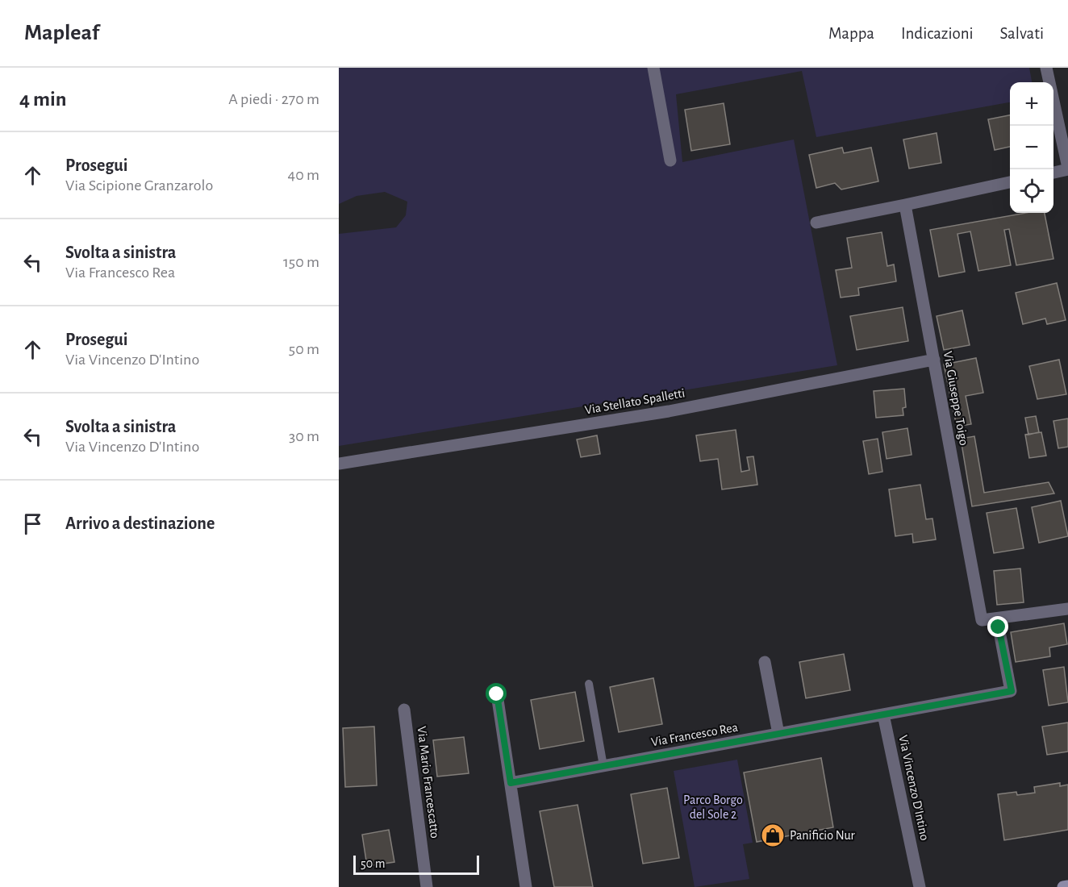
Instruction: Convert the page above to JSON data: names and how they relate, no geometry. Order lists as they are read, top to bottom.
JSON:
{
  "streets": {
    "street": [
      "Via Giuseppe Toigo",
      "Via Stellato Spalletti",
      "Via Francesco Rea",
      "Via Mario Francescatto",
      "Via Vincenzo D'Intino"
    ]
  },
  "crossings": [
    ["Via Giuseppe Toigo", "Via Stellato Spalletti"],
    ["Via Francesco Rea", "Via Vincenzo D'Intino"]
  ],
  "parks": ["Parco Borgo del Sole 2"],
  "places": {
    "shop": ["Panificio Nur"]
  },
  "scale_bar": "50 m",
  "page": {
    "header": "Mapleaf",
    "nav": ["Mappa", "Indicazioni", "Salvati"],
    "heading": ["4 min", "A piedi · 270 m"],
    "map_buttons": ["+", "−"],
    "list": [
      ["Prosegui", "Via Scipione Granzarolo", "40 m"],
      ["Svolta a sinistra", "Via Francesco Rea", "150 m"],
      ["Prosegui", "Via Vincenzo D'Intino", "50 m"],
      ["Svolta a sinistra", "Via Vincenzo D'Intino", "30 m"],
      "Arrivo a destinazione"
    ],
    "scale": "50 m"
  }
}
